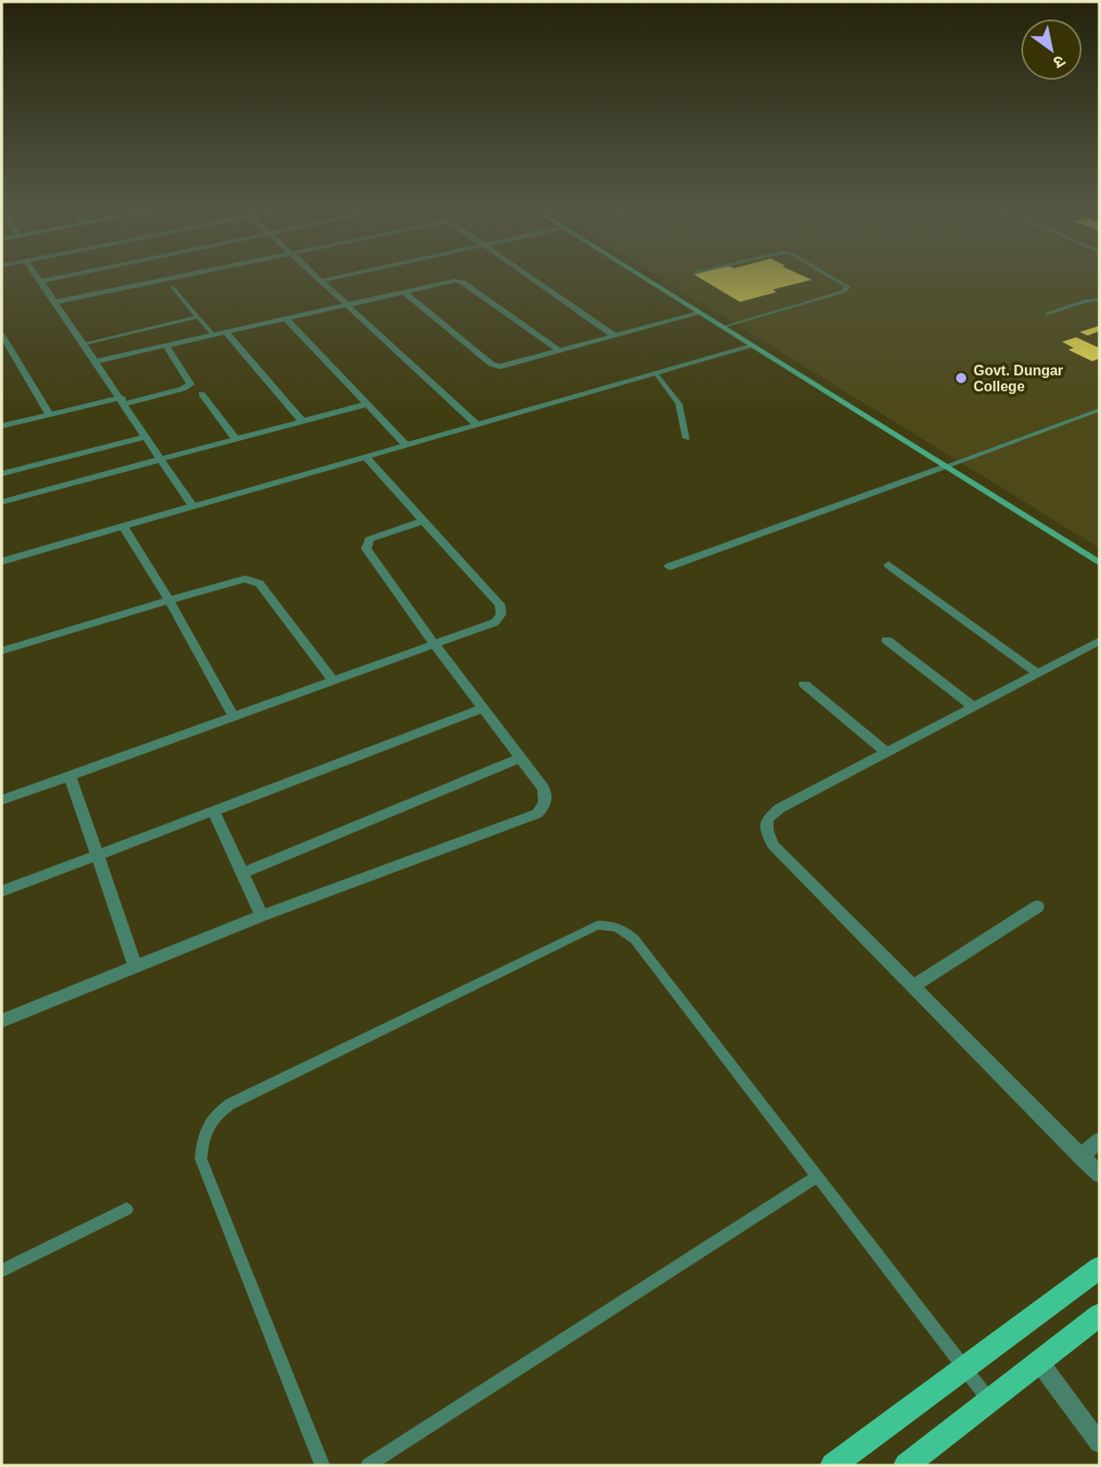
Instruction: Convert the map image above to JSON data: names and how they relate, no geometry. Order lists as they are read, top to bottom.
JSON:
{
  "places": ["Govt. Dungar College"],
  "north": "bottom right"
}
